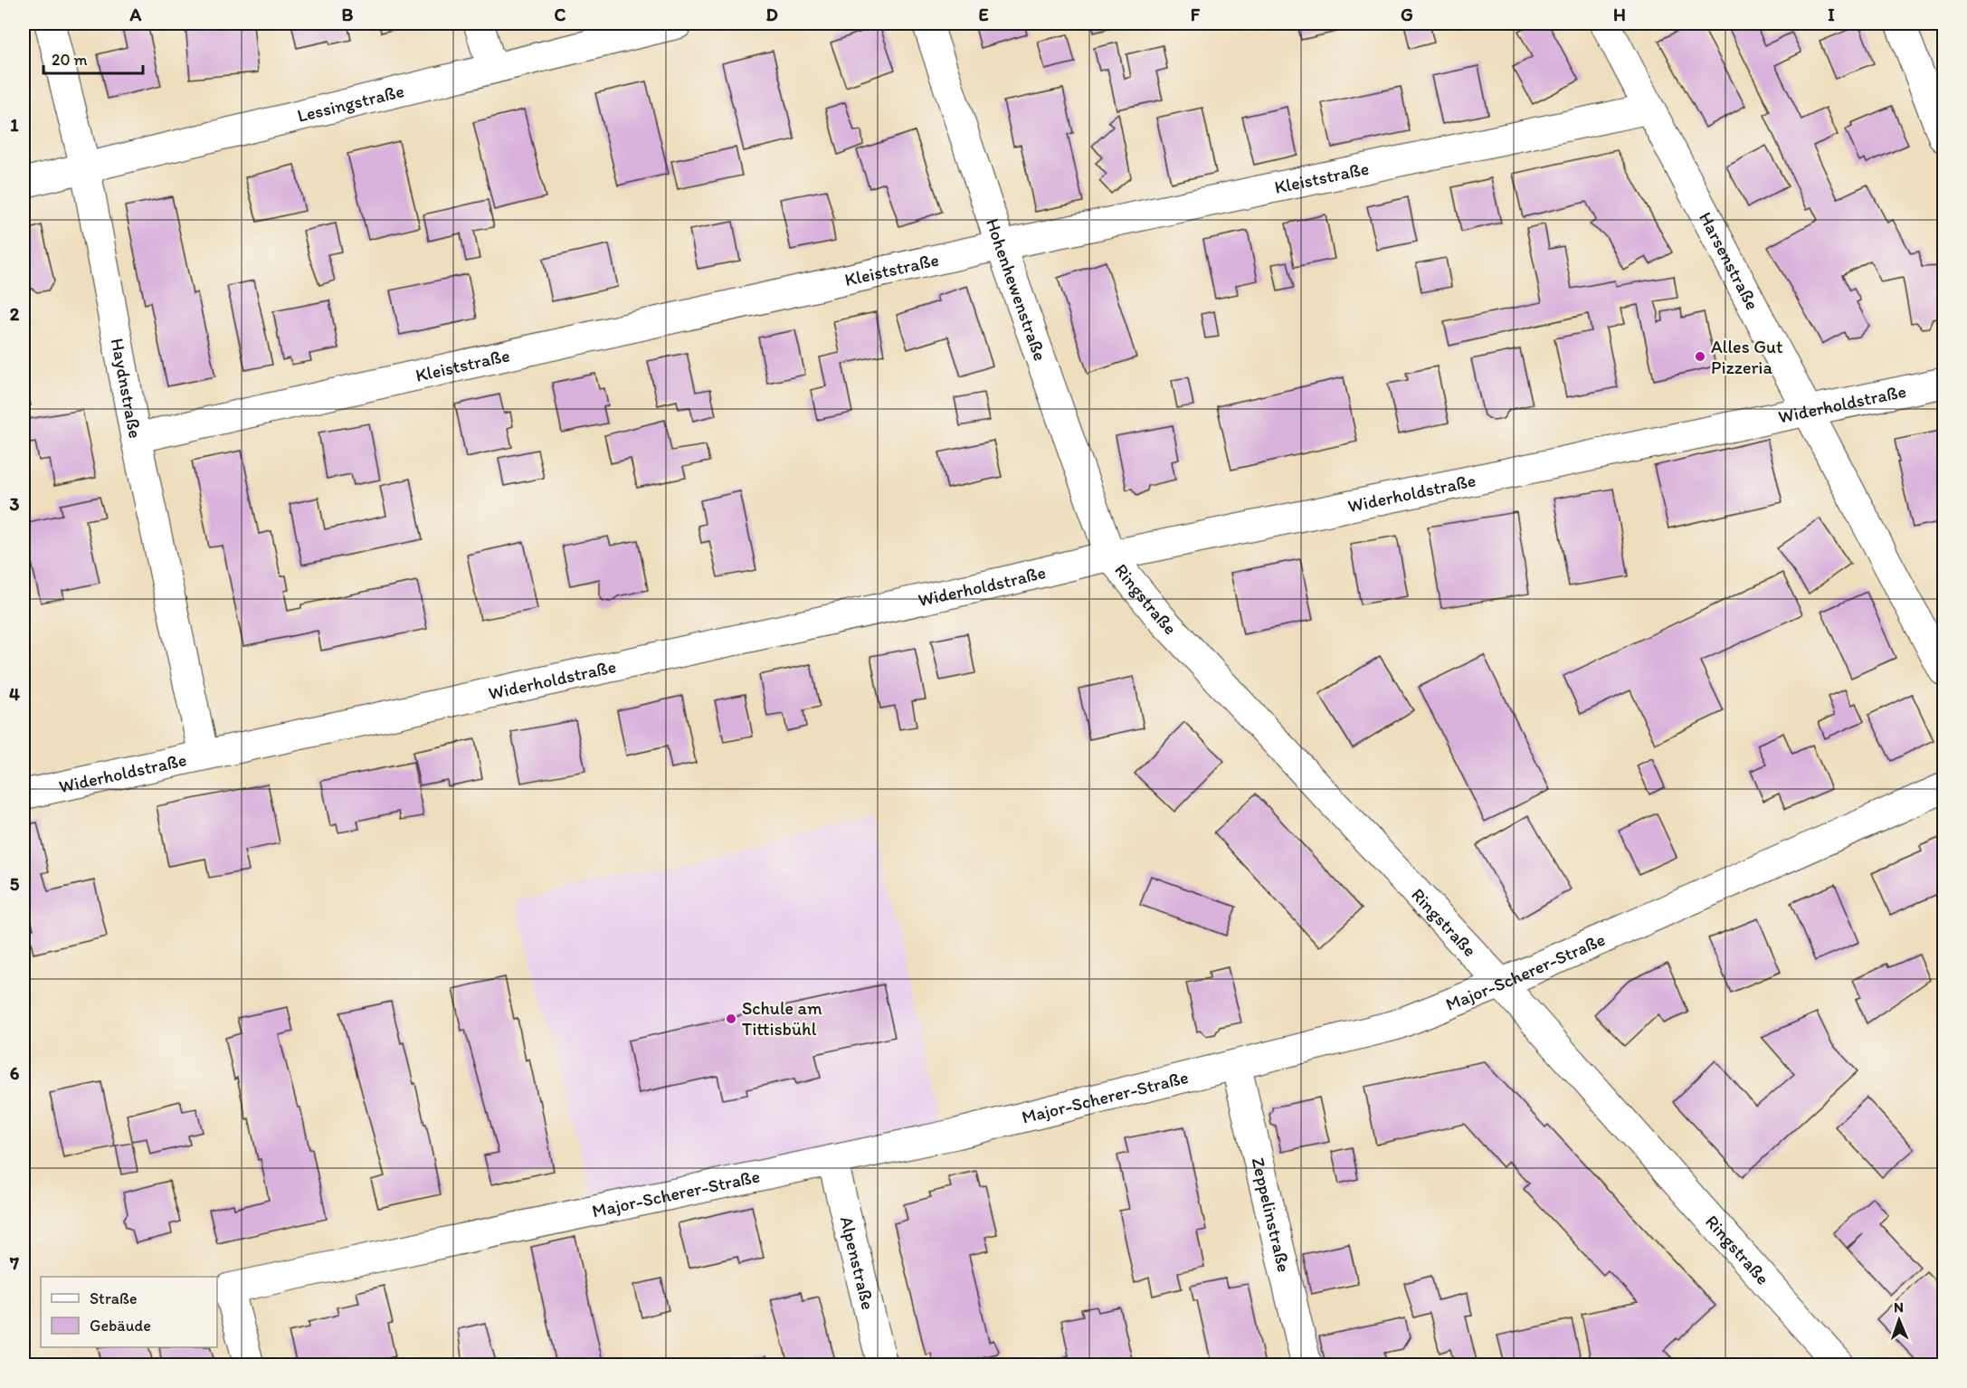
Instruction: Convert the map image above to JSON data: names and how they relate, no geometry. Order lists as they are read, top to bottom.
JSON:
{
  "streets": {
    "street": [
      "Lessingstraße",
      "Kleiststraße",
      "Harsenstraße",
      "Hohenhewenstraße",
      "Haydnstraße",
      "Widerholdstraße",
      "Ringstraße",
      "Major-Scherer-Straße",
      "Zeppelinstraße",
      "Alpenstraße"
    ]
  },
  "crossings": [
    ["Lessingstraße", "Haydnstraße"],
    ["Kleiststraße", "Harsenstraße"],
    ["Kleiststraße", "Hohenhewenstraße"],
    ["Kleiststraße", "Haydnstraße"],
    ["Harsenstraße", "Widerholdstraße"],
    ["Hohenhewenstraße", "Widerholdstraße"],
    ["Hohenhewenstraße", "Ringstraße"],
    ["Haydnstraße", "Widerholdstraße"],
    ["Widerholdstraße", "Ringstraße"],
    ["Ringstraße", "Major-Scherer-Straße"],
    ["Major-Scherer-Straße", "Zeppelinstraße"],
    ["Major-Scherer-Straße", "Alpenstraße"]
  ],
  "places": ["Alles Gut Pizzeria", "Schule am Tittisbühl"],
  "legend": ["Straße", "Gebäude"],
  "scale_bar": "20 m",
  "north": "top",
  "grid": {
    "columns": [
      "A",
      "B",
      "C",
      "D",
      "E",
      "F",
      "G",
      "H",
      "I"
    ],
    "rows": [
      "1",
      "2",
      "3",
      "4",
      "5",
      "6",
      "7"
    ]
  }
}
